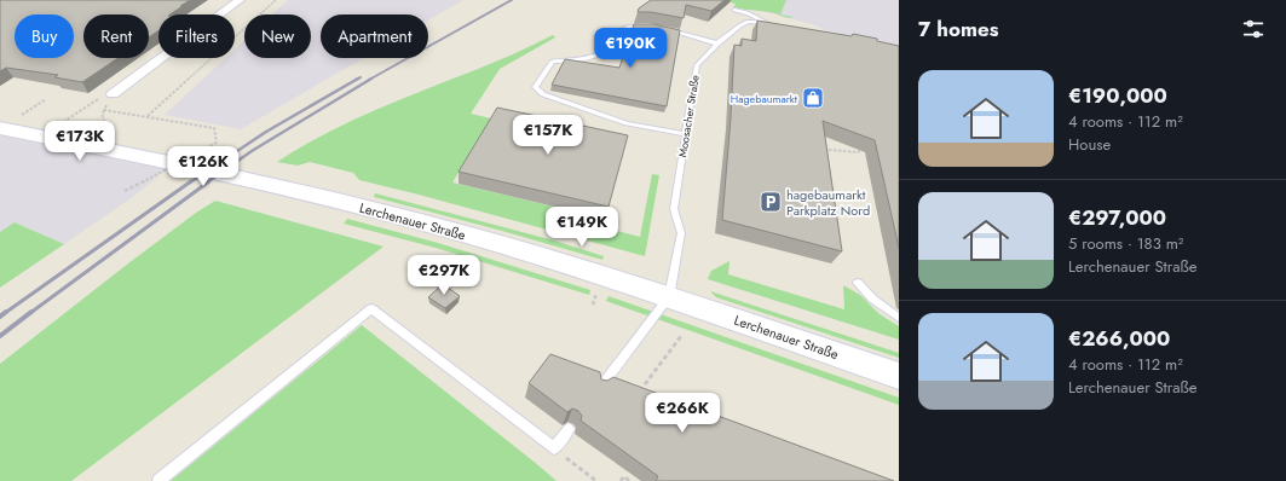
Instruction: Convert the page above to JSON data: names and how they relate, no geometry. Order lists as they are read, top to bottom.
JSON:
{
  "streets": {
    "main road": ["Lerchenauer Straße"],
    "lane": ["Moosacher Straße"]
  },
  "crossings": [
    ["Moosacher Straße", "Lerchenauer Straße"]
  ],
  "places": {
    "shop": ["Hagebaumarkt"],
    "parking": ["hagebaumarkt Parkplatz Nord"]
  },
  "page": {
    "heading": "7 homes",
    "chip": [
      "Buy",
      "Rent",
      "Filters",
      "New",
      "Apartment"
    ],
    "price": [
      "€190K",
      "€157K",
      "€173K",
      "€126K",
      "€149K",
      "€297K",
      "€266K"
    ],
    "list": [
      {
        "name": "€190,000",
        "note": "4 rooms · 112 m² · House"
      },
      {
        "name": "€297,000",
        "note": "5 rooms · 183 m² · Lerchenauer Straße"
      },
      {
        "name": "€266,000",
        "note": "4 rooms · 112 m² · Lerchenauer Straße"
      }
    ]
  }
}
